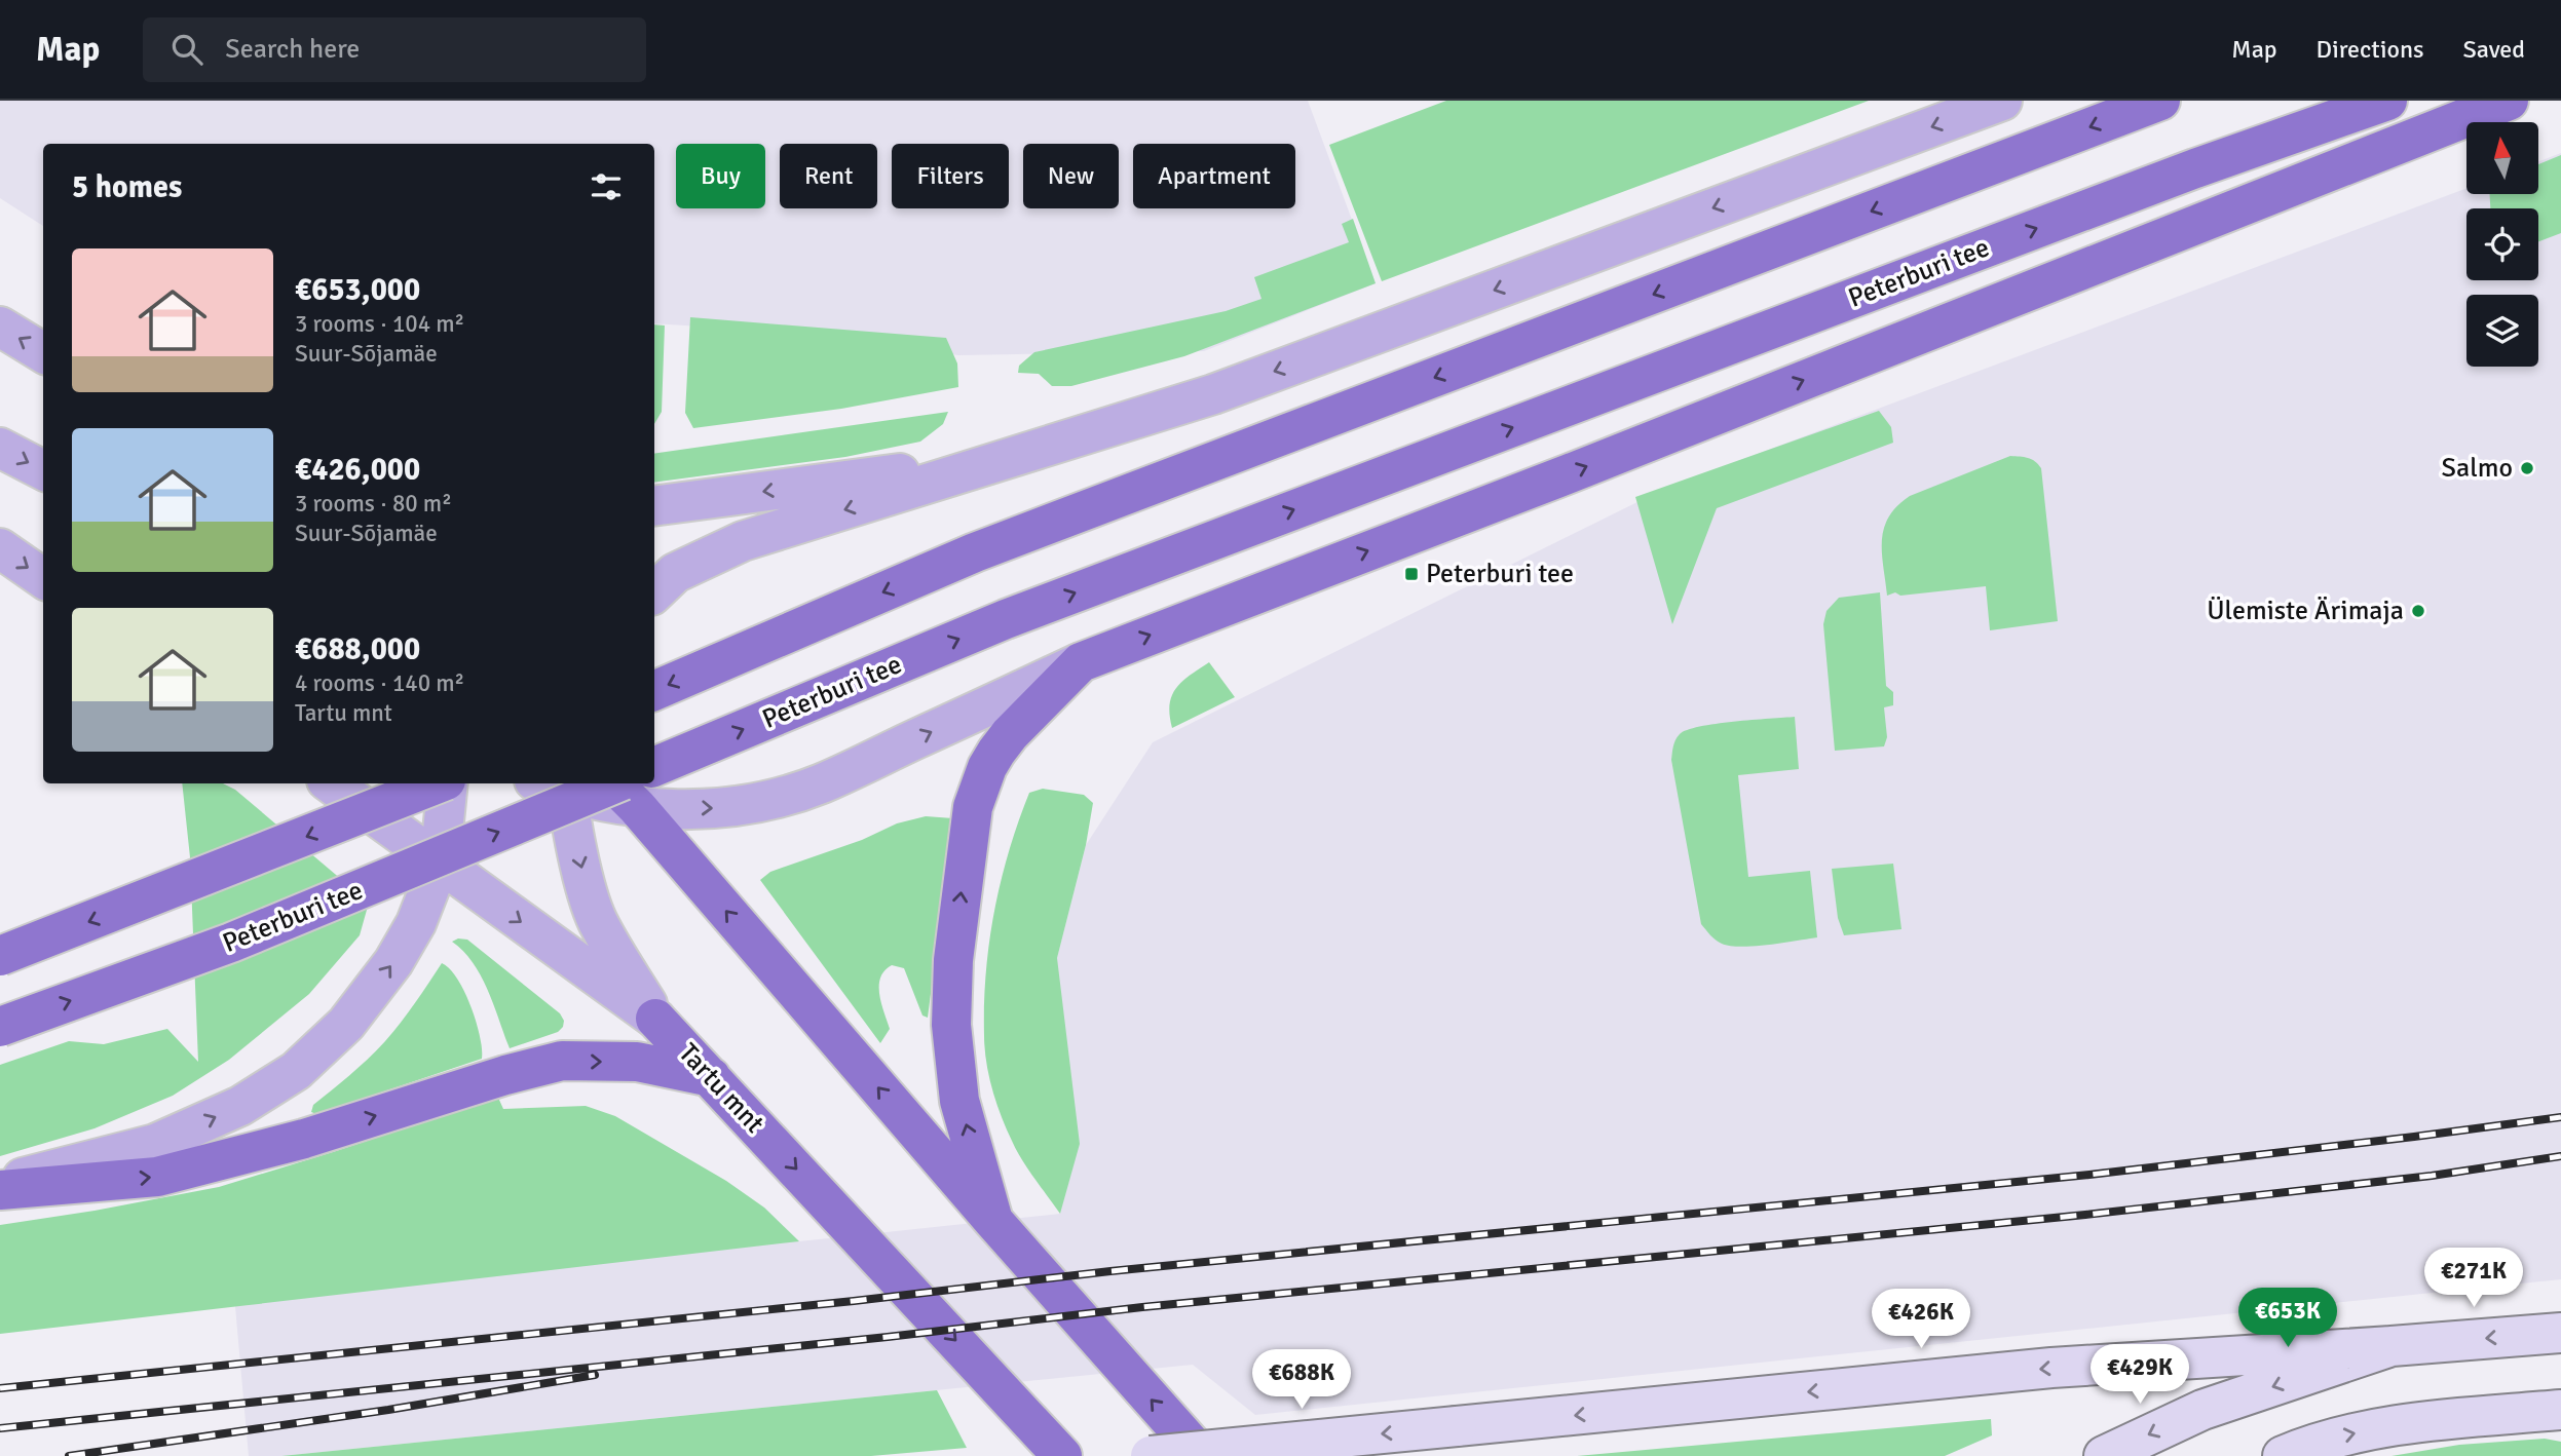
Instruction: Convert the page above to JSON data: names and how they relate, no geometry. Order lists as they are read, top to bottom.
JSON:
{
  "streets": {
    "highway": ["Peterburi tee", "Tartu mnt"]
  },
  "places": {
    "other": ["Salmo", "Ülemiste Ärimaja"],
    "transit": ["Peterburi tee"]
  },
  "north": "top",
  "page": {
    "header": "Map",
    "search": "Search here",
    "nav": ["Map", "Directions", "Saved"],
    "chip": [
      "Buy",
      "Rent",
      "Filters",
      "New",
      "Apartment"
    ],
    "heading": "5 homes",
    "list": [
      {
        "name": "€653,000",
        "note": "3 rooms · 104 m² · Suur-Sõjamäe"
      },
      {
        "name": "€426,000",
        "note": "3 rooms · 80 m² · Suur-Sõjamäe"
      },
      {
        "name": "€688,000",
        "note": "4 rooms · 140 m² · Tartu mnt"
      }
    ],
    "price": [
      "€271K",
      "€653K",
      "€426K",
      "€429K",
      "€688K"
    ]
  }
}
